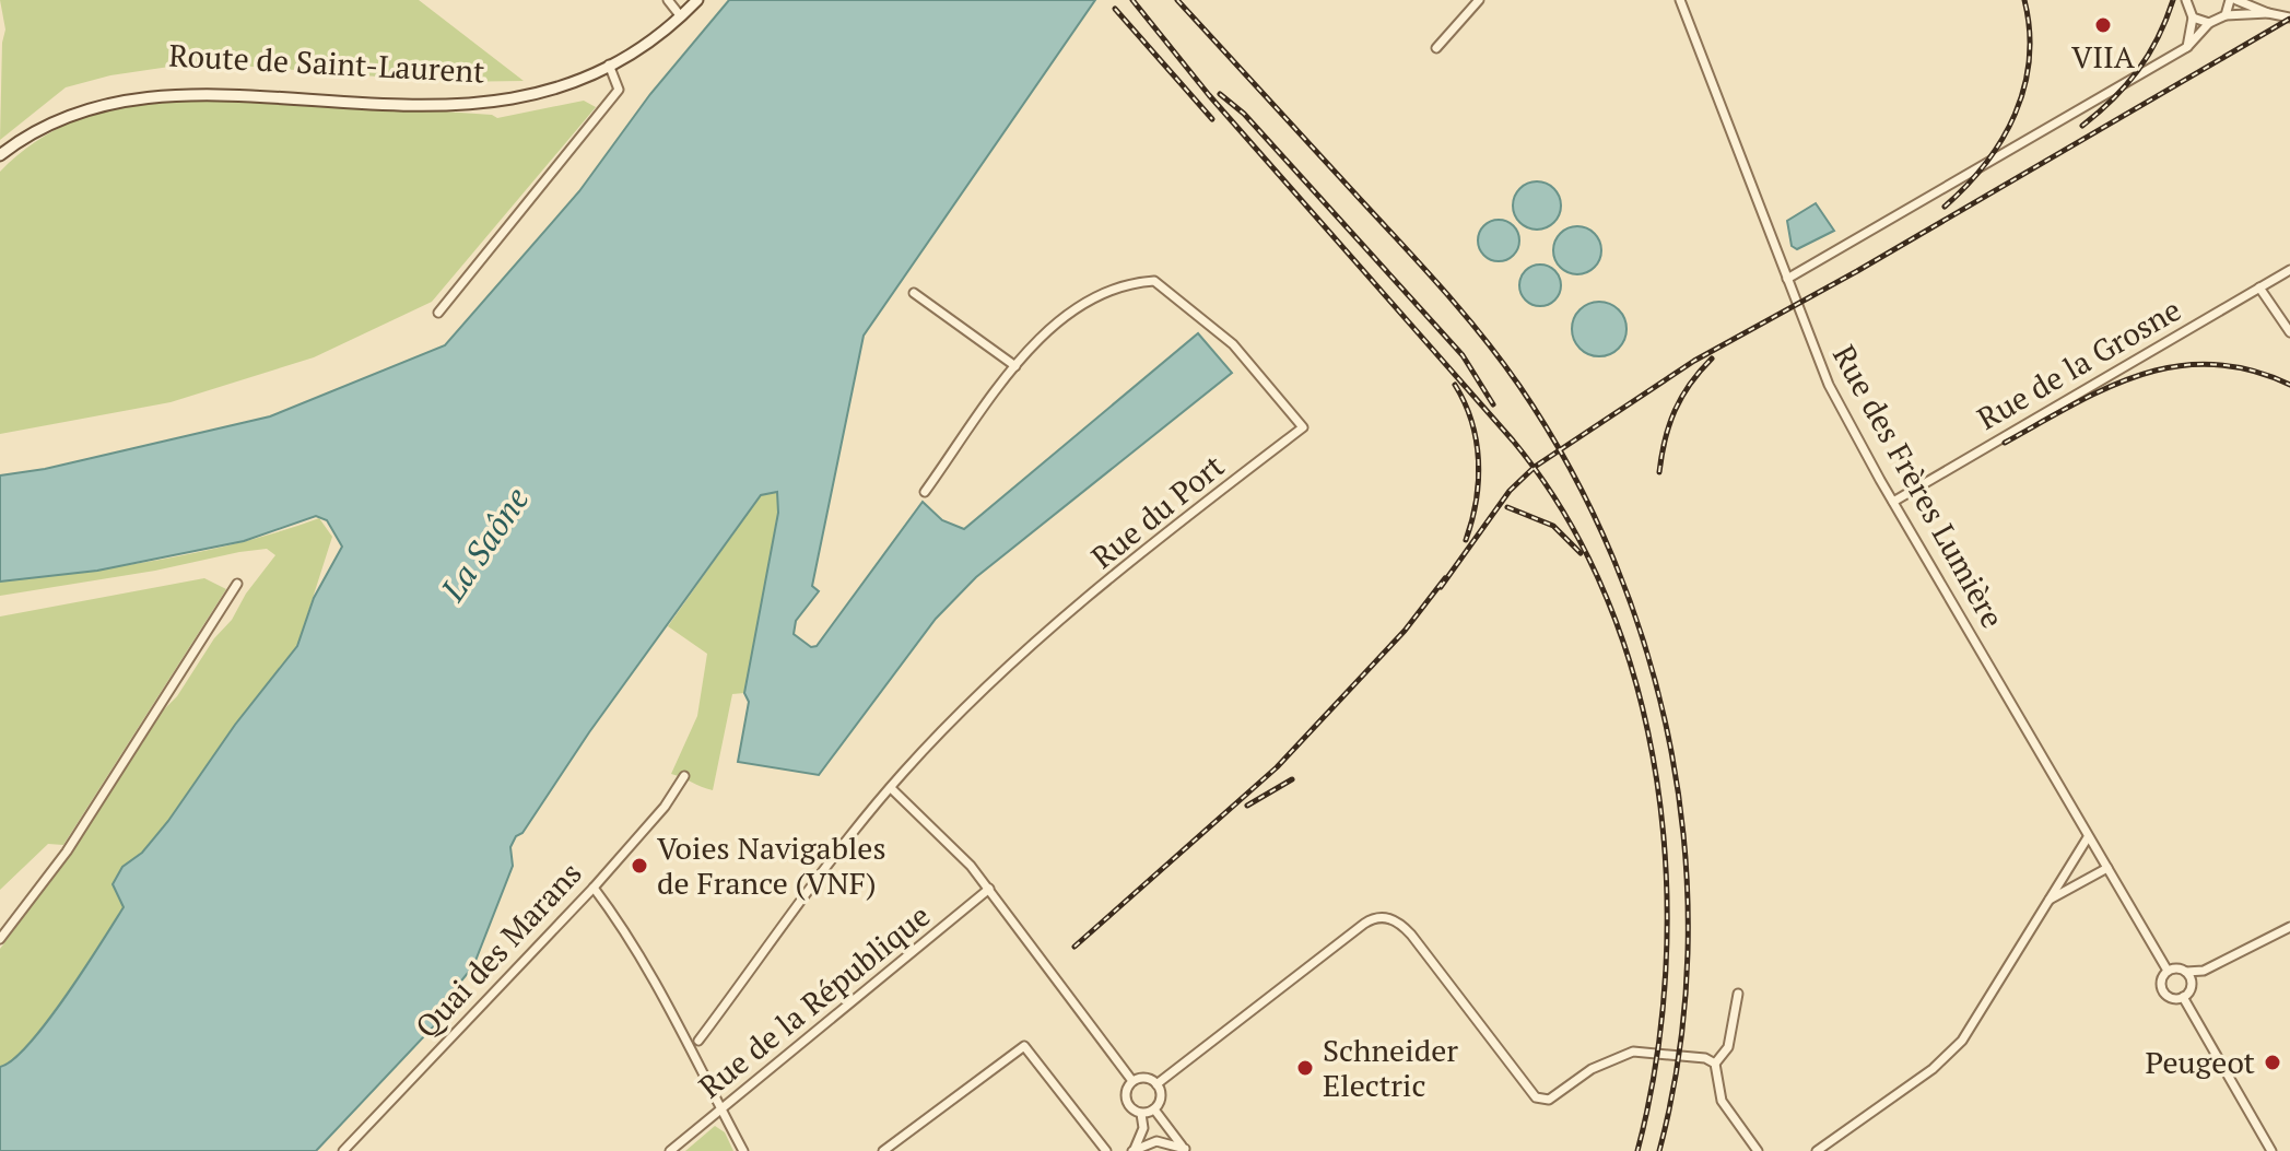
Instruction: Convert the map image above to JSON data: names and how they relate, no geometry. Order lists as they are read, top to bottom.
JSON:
{
  "streets": {
    "main road": ["Route de Saint-Laurent"],
    "street": [
      "Rue de la Grosne",
      "Rue des Frères Lumière",
      "Rue du Port",
      "Quai des Marans",
      "Rue de la République"
    ]
  },
  "crossings": [
    ["Rue de la Grosne", "Rue des Frères Lumière"]
  ],
  "water": ["La Saône"],
  "places": [
    "VIIA",
    "Voies Navigables de France (VNF)",
    "Peugeot",
    "Schneider Electric"
  ]
}
